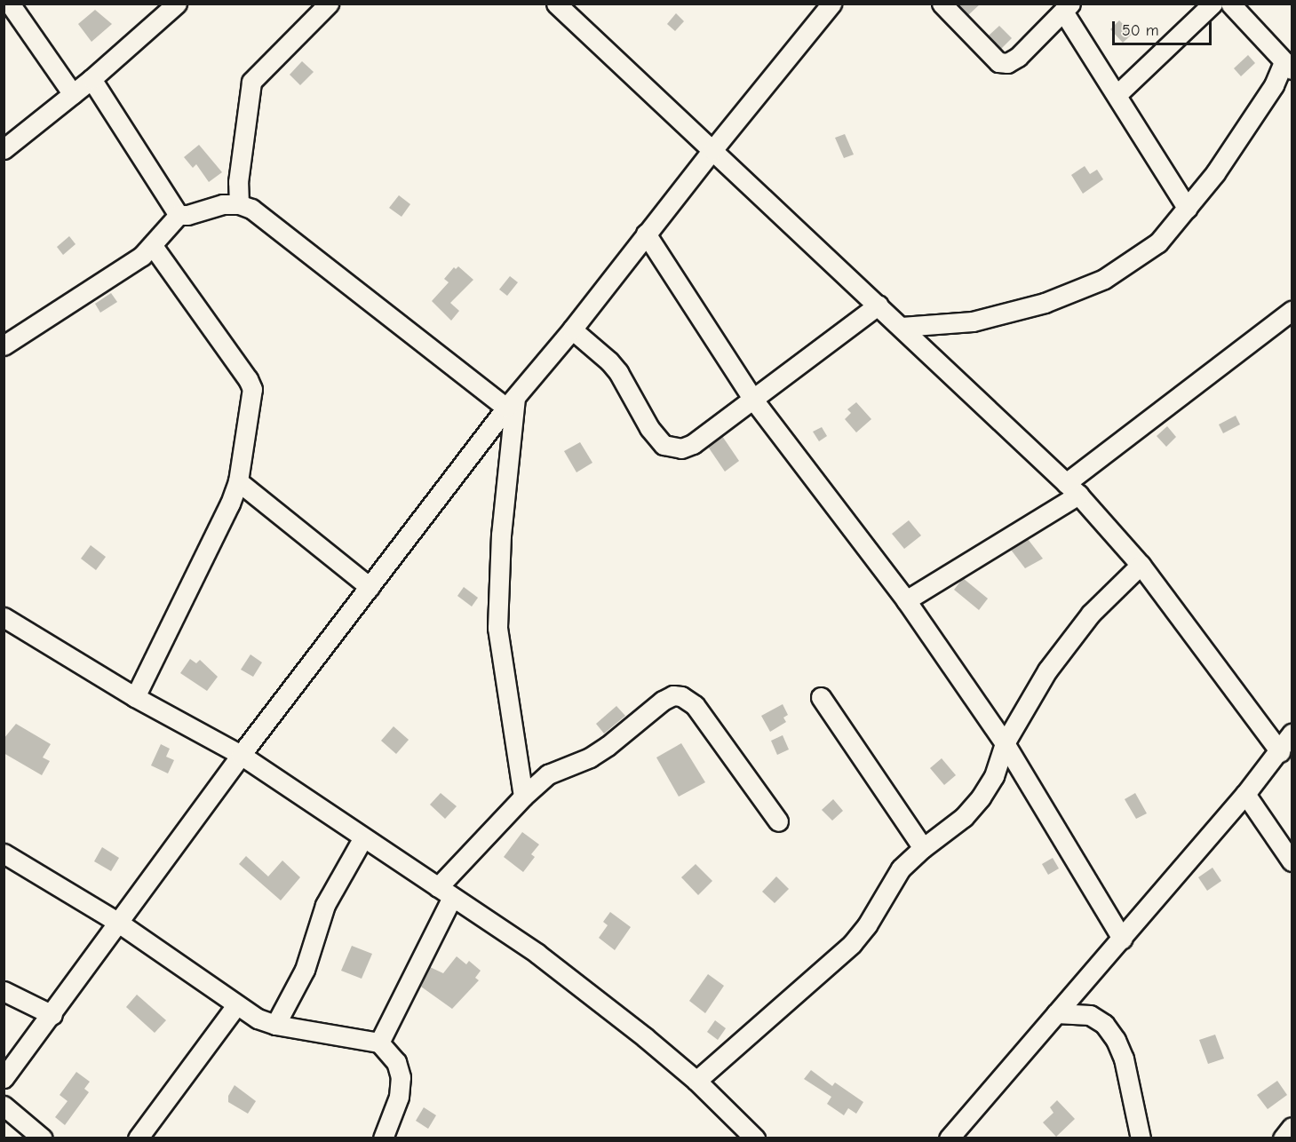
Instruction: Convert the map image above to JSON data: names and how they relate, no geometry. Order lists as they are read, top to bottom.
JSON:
{
  "scale_bar": "50 m"
}
